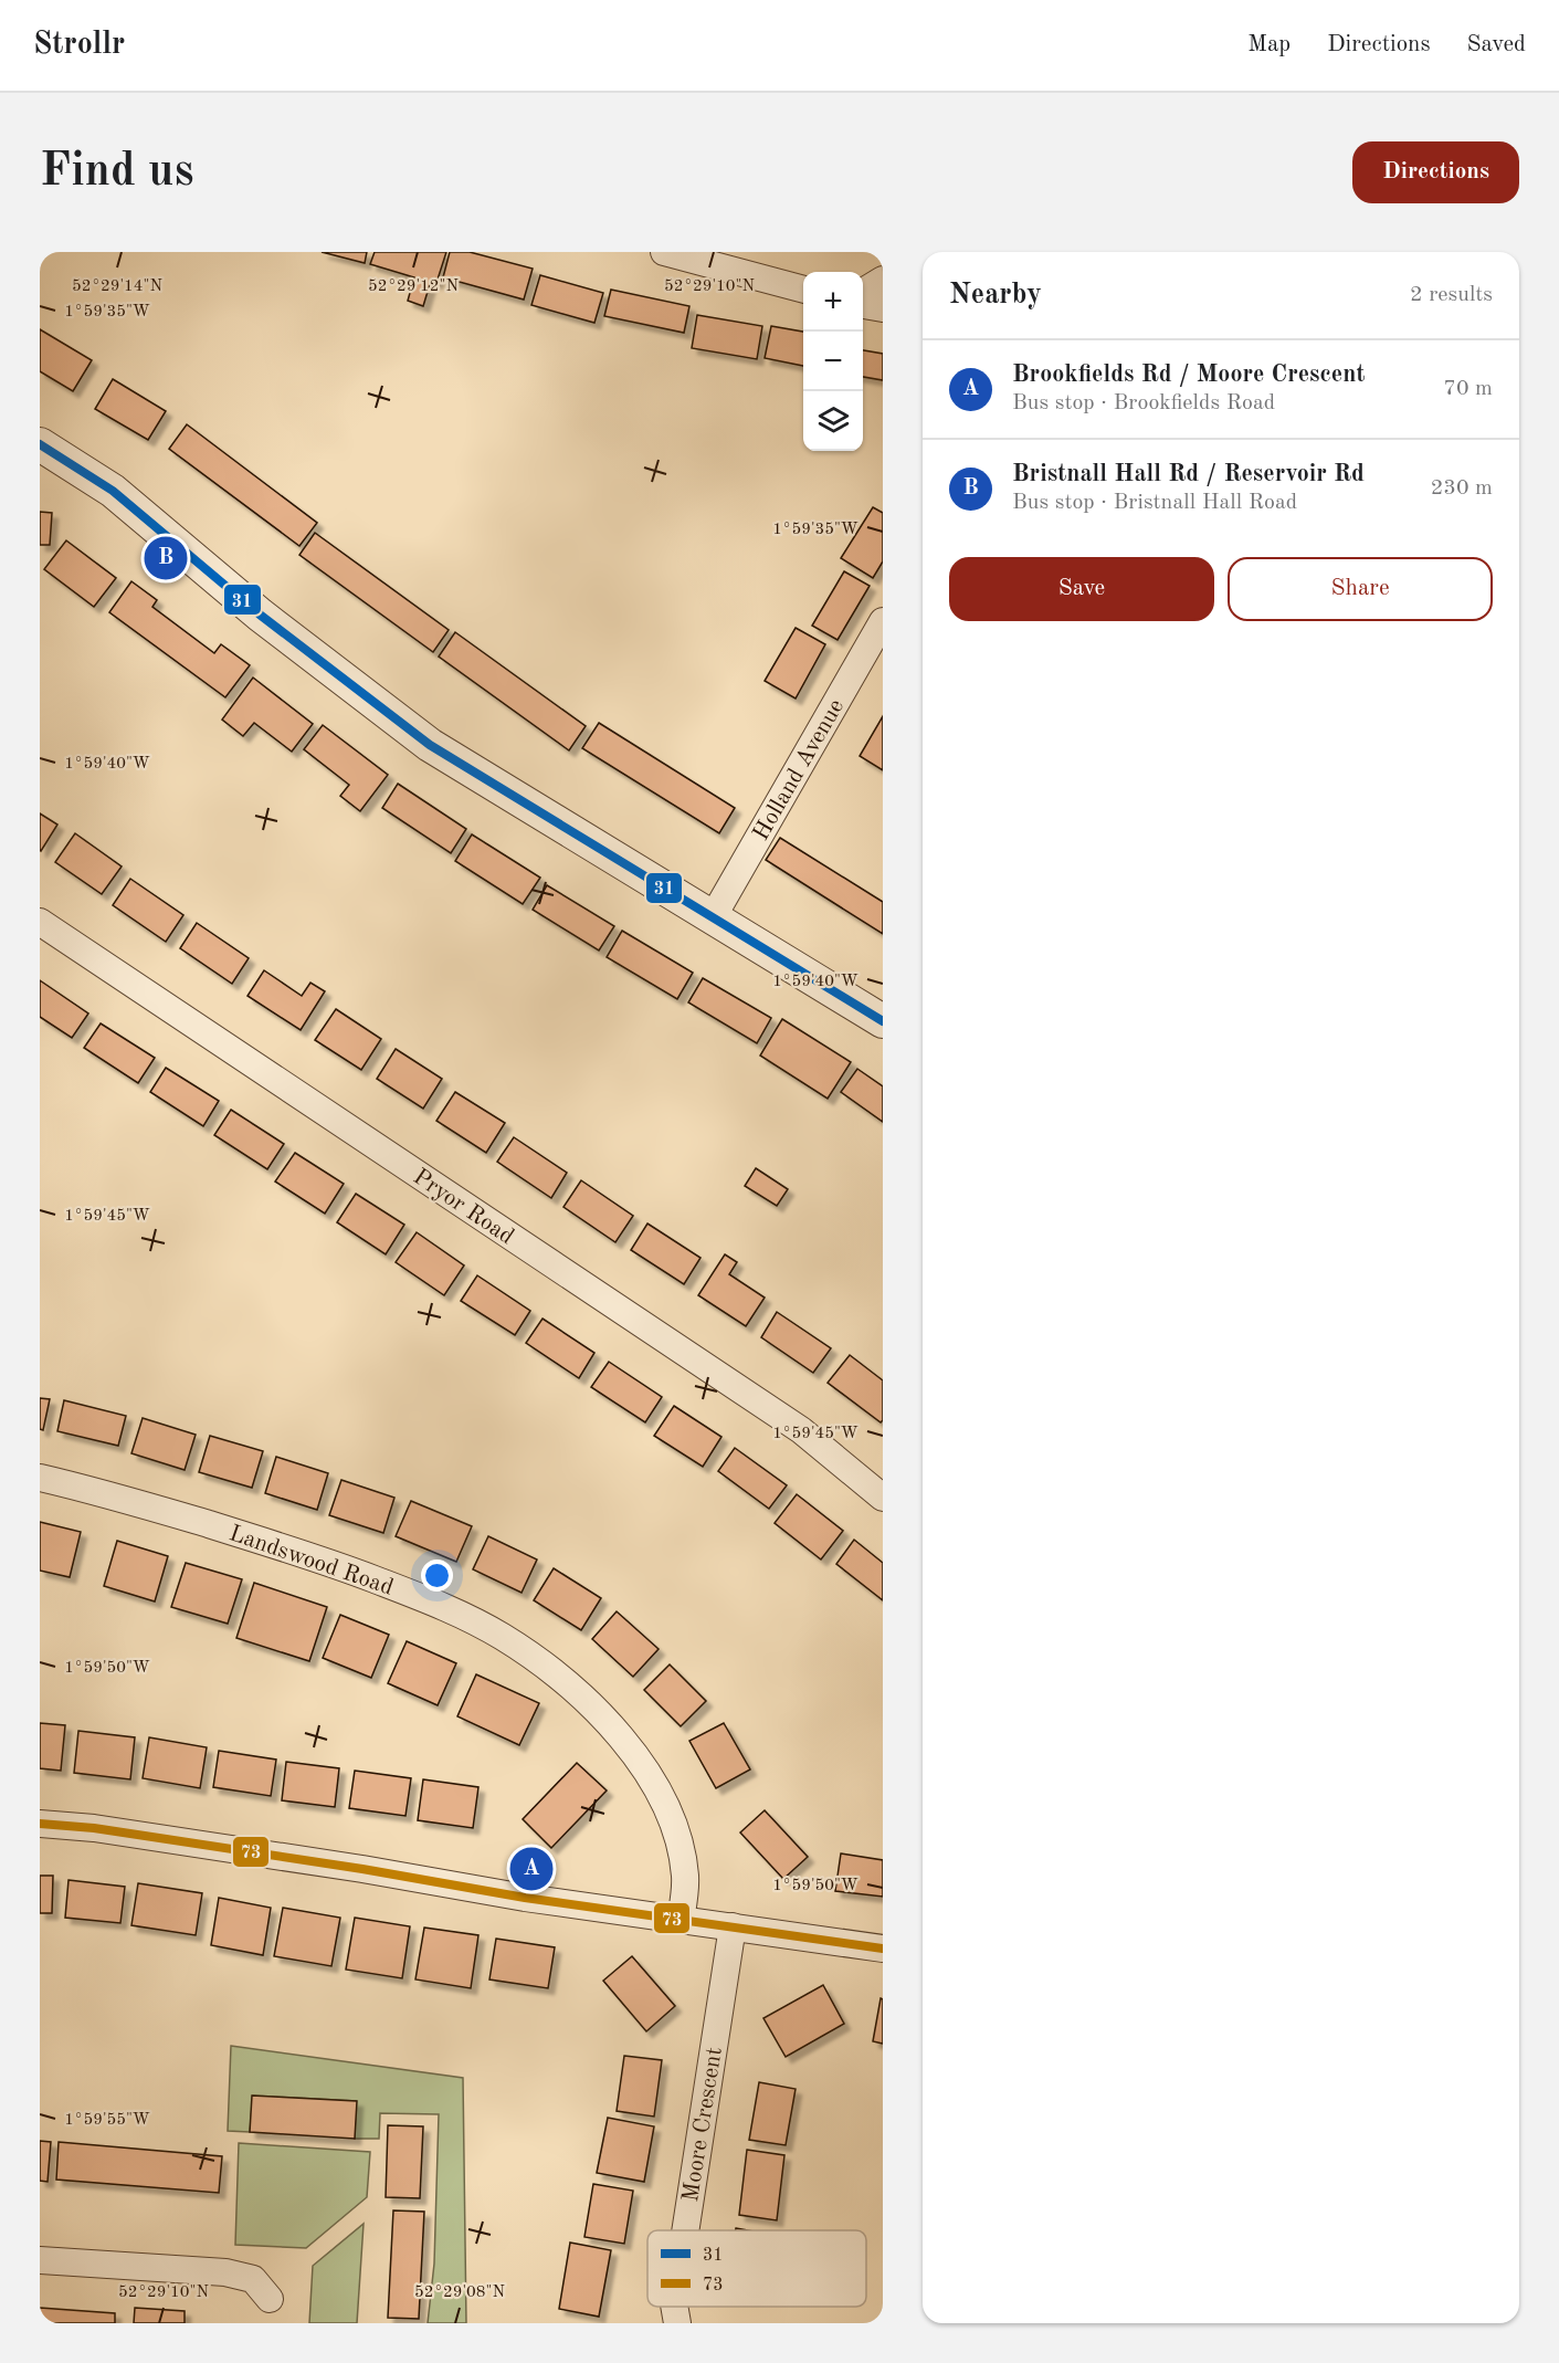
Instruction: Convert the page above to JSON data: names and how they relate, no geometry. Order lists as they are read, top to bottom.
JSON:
{
  "streets": {
    "street": [
      "Holland Avenue",
      "Pryor Road",
      "Landswood Road",
      "Moore Crescent"
    ]
  },
  "lines": ["transit line 31", "transit line 73"],
  "legend": ["31", "73"],
  "page": {
    "header": "Strollr",
    "nav": ["Map", "Directions", "Saved"],
    "buttons": [
      "Directions",
      ["Save", "Share"]
    ],
    "title": "Find us",
    "heading": ["Nearby", "2 results"],
    "map_buttons": ["+", "−"],
    "list": [
      {
        "mark": "A",
        "name": "Brookfields Rd / Moore Crescent",
        "note": "Bus stop · Brookfields Road",
        "value": "70 m"
      },
      {
        "mark": "B",
        "name": "Bristnall Hall Rd / Reservoir Rd",
        "note": "Bus stop · Bristnall Hall Road",
        "value": "230 m"
      }
    ],
    "pins": ["B", "A"]
  },
  "coordinates": [
    "52°29'14\"N",
    "52°29'12\"N",
    "52°29'10\"N",
    "1°59'35\"W",
    "1°59'40\"W",
    "1°59'45\"W",
    "1°59'50\"W",
    "1°59'55\"W",
    "52°29'08\"N"
  ]
}
